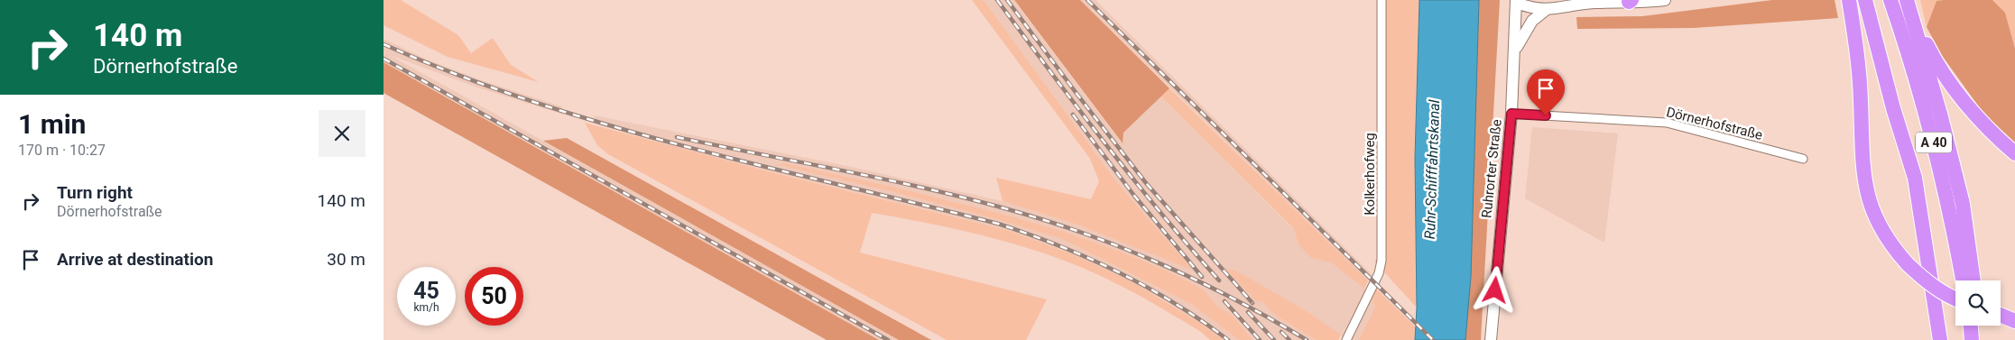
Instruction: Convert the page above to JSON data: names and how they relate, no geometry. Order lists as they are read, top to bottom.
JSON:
{
  "streets": {
    "highway": ["A 40"],
    "main road": ["Ruhrorter Straße"],
    "street": ["Dörnerhofstraße", "Kolkerhofweg"]
  },
  "crossings": [
    ["Dörnerhofstraße", "Ruhrorter Straße"]
  ],
  "water": ["Ruhr-Schifffahrtskanal"],
  "page": {
    "turn": ["140 m", "Dörnerhofstraße"],
    "heading": ["1 min", "170 m · 10:27"],
    "list": [
      {
        "name": "Turn right",
        "note": "Dörnerhofstraße",
        "value": "140 m"
      },
      {
        "name": "Arrive at destination",
        "value": "30 m"
      }
    ],
    "speed": "45 km/h",
    "limit": "50"
  }
}
